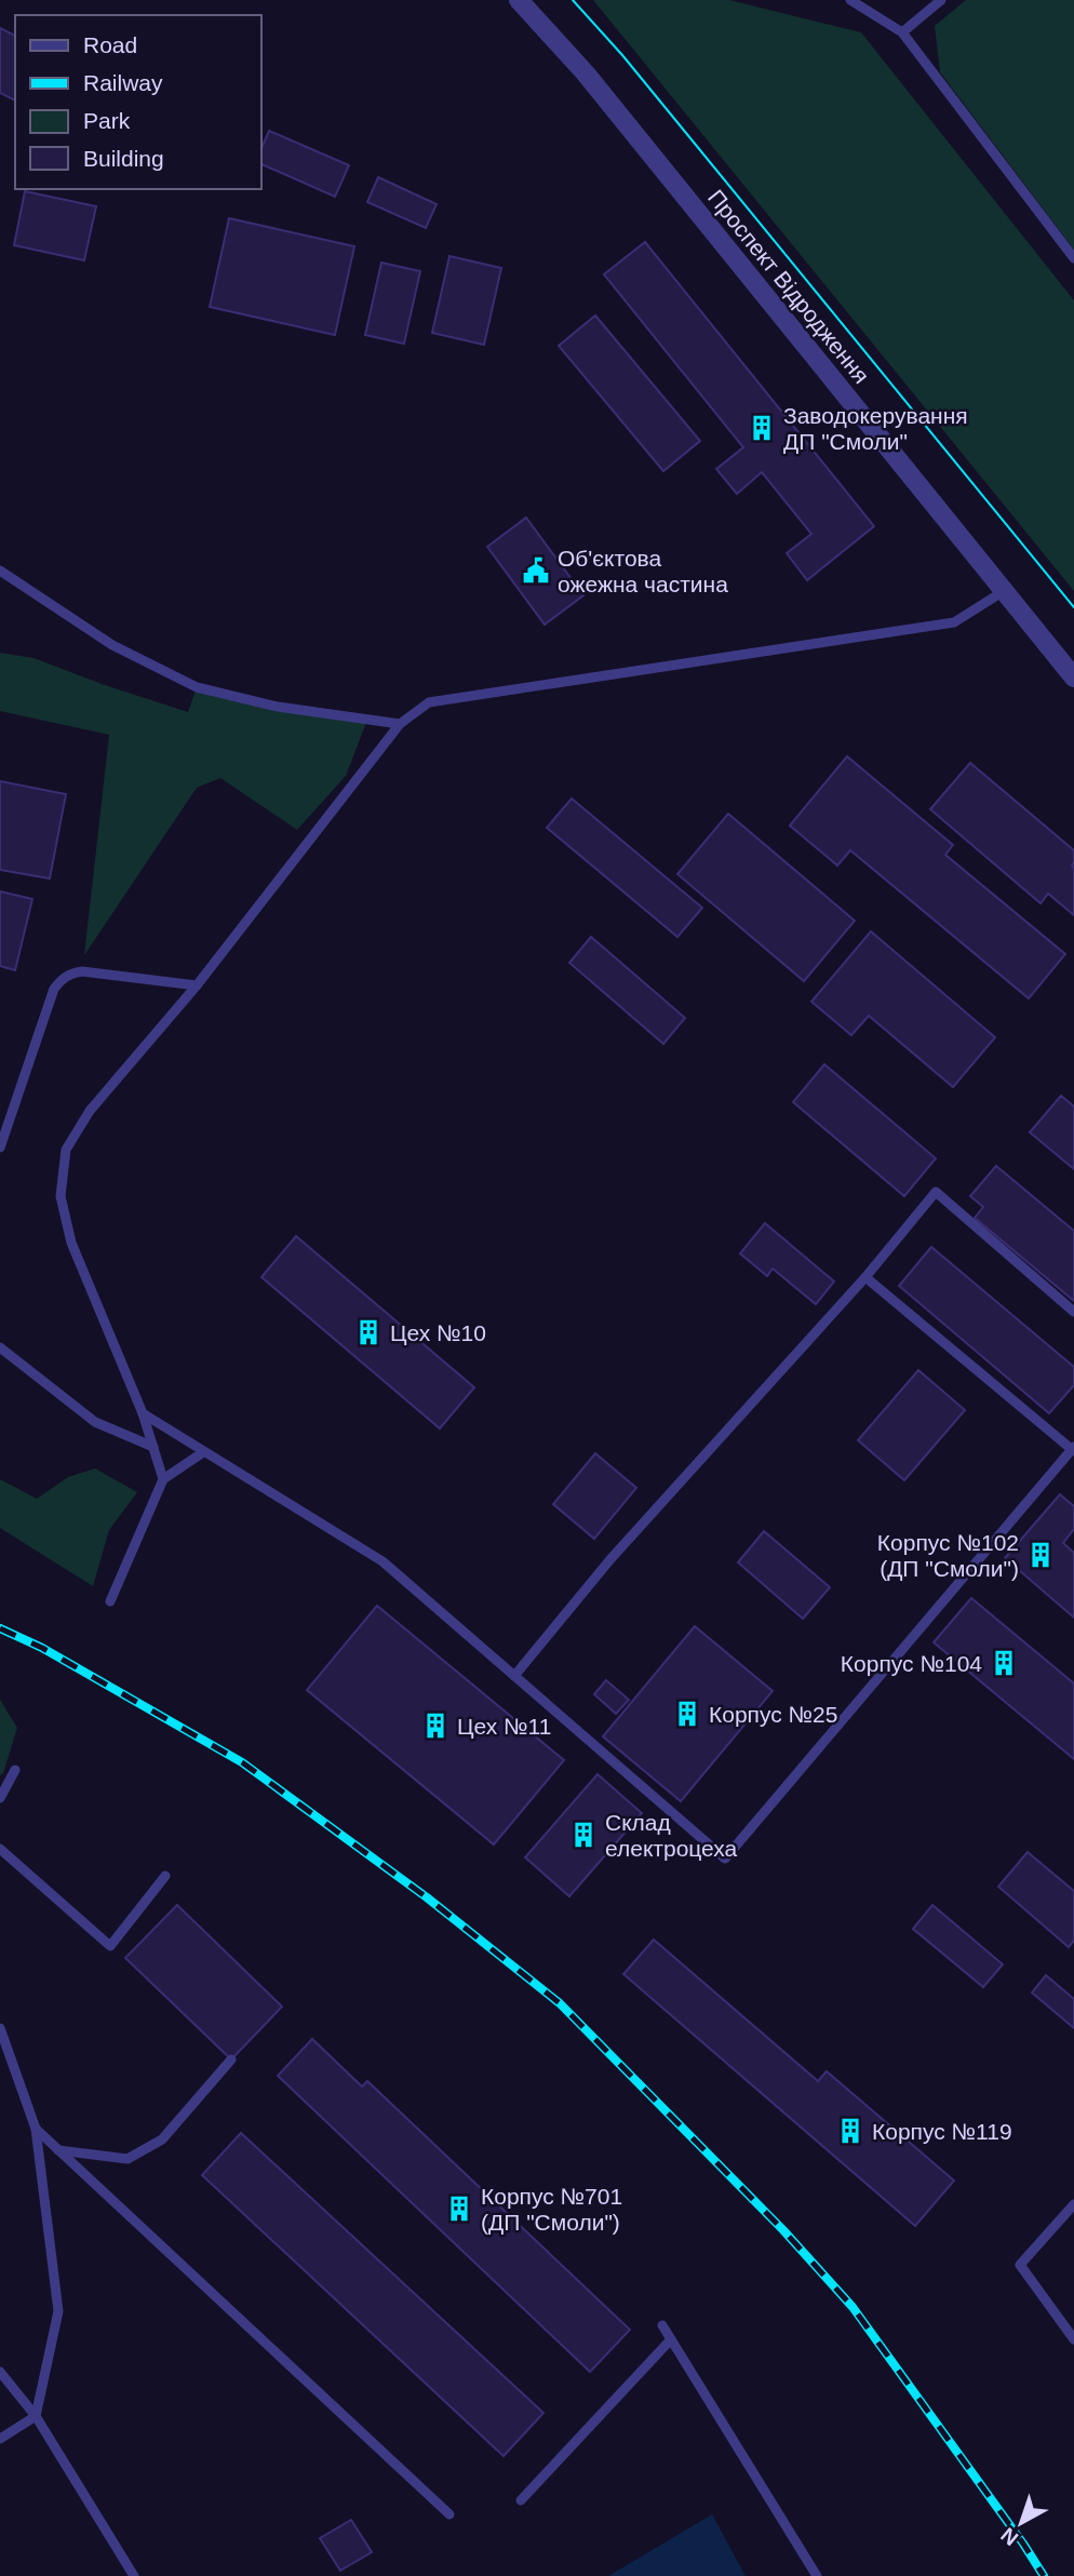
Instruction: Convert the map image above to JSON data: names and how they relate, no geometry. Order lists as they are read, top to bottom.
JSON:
{
  "streets": {
    "street": ["Проспект Відродження"]
  },
  "places": {
    "building": [
      "Заводокерування ДП \"Смоли\"",
      "Цех №10",
      "Корпус №102 (ДП \"Смоли\")",
      "Корпус №104",
      "Корпус №25",
      "Цех №11",
      "Склад електроцеха",
      "Корпус №119",
      "Корпус №701 (ДП \"Смоли\")"
    ],
    "public building": ["Об'єктова ожежна частина"]
  },
  "legend": [
    "Road",
    "Railway",
    "Park",
    "Building"
  ],
  "north": "bottom left"
}
